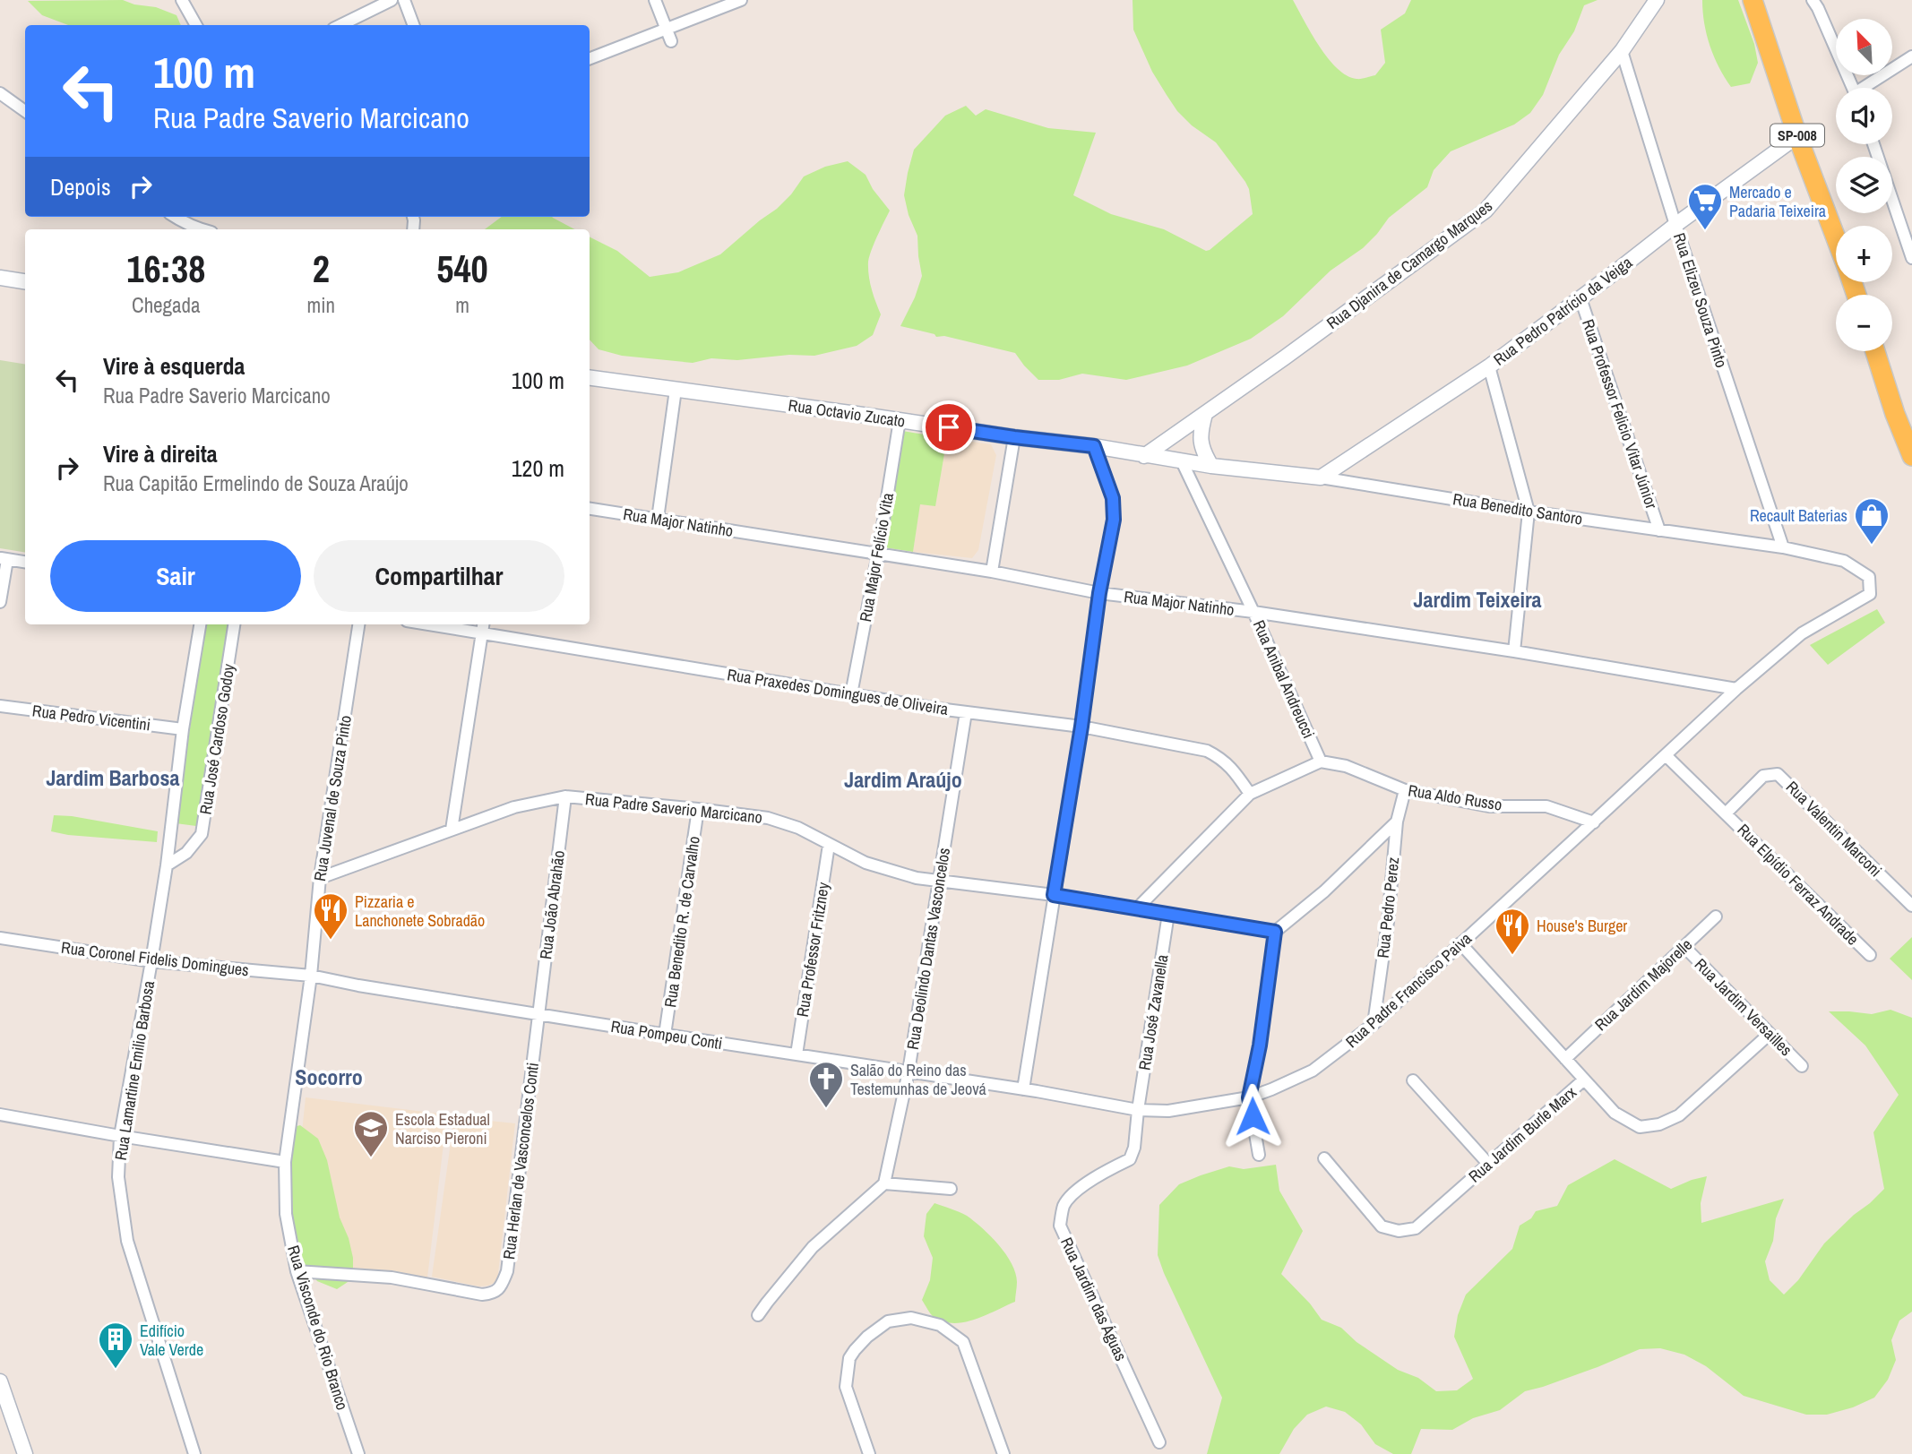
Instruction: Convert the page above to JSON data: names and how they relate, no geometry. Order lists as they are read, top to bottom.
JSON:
{
  "streets": {
    "main road": ["SP-008"],
    "street": [
      "Rua Djanira de Camargo Marques",
      "Rua Elizeu Souza Pinto",
      "Rua Pedro Patrício da Veiga",
      "Rua Octavio Zucato",
      "Rua Professor Felicio Vitar Júnior",
      "Rua Benedito Santoro",
      "Rua Major Natinho",
      "Rua Major Felício Vita",
      "Rua Anibal Andreucci",
      "Rua Praxedes Domingues de Oliveira",
      "Rua Pedro Vicentini",
      "Rua José Cardoso Godoy",
      "Rua Aldo Russo",
      "Rua Juvenal de Souza Pinto",
      "Rua Padre Saverio Marcicano",
      "Rua Valentin Marconi",
      "Rua Elpídio Ferraz Andrade",
      "Rua João Abrahão",
      "Rua Pedro Perez",
      "Rua Benedito R. de Carvalho",
      "Rua Deolindo Dantas Vasconcelos",
      "Rua Professor Fritzney",
      "Rua Coronel Fidelis Domingues",
      "Rua Jardim Majorelle",
      "Rua Padre Francisco Paiva",
      "Rua Jardim Versailles",
      "Rua José Zavanella",
      "Rua Pompeu Conti",
      "Rua Lamartine Emilio Barbosa",
      "Rua Jardim Burle Marx",
      "Rua Herlan de Vasconcelos Conti",
      "Rua Jardim das Águas",
      "Rua Visconde do Rio Branco"
    ]
  },
  "crossings": [
    ["SP-008", "Rua Pedro Patrício da Veiga"],
    ["Rua Djanira de Camargo Marques", "Rua Elizeu Souza Pinto"],
    ["Rua Djanira de Camargo Marques", "Rua Octavio Zucato"],
    ["Rua Djanira de Camargo Marques", "Rua Benedito Santoro"],
    ["Rua Elizeu Souza Pinto", "Rua Pedro Patrício da Veiga"],
    ["Rua Elizeu Souza Pinto", "Rua Benedito Santoro"],
    ["Rua Pedro Patrício da Veiga", "Rua Professor Felicio Vitar Júnior"],
    ["Rua Pedro Patrício da Veiga", "Rua Benedito Santoro"],
    ["Rua Octavio Zucato", "Rua Benedito Santoro"],
    ["Rua Octavio Zucato", "Rua Major Felício Vita"],
    ["Rua Professor Felicio Vitar Júnior", "Rua Benedito Santoro"],
    ["Rua Benedito Santoro", "Rua Anibal Andreucci"],
    ["Rua Benedito Santoro", "Rua Padre Francisco Paiva"],
    ["Rua Major Natinho", "Rua Major Felício Vita"],
    ["Rua Major Natinho", "Rua Anibal Andreucci"],
    ["Rua Major Natinho", "Rua Padre Francisco Paiva"],
    ["Rua Major Felício Vita", "Rua Praxedes Domingues de Oliveira"],
    ["Rua Anibal Andreucci", "Rua Aldo Russo"],
    ["Rua Praxedes Domingues de Oliveira", "Rua Deolindo Dantas Vasconcelos"],
    ["Rua Pedro Vicentini", "Rua José Cardoso Godoy"],
    ["Rua José Cardoso Godoy", "Rua Lamartine Emilio Barbosa"],
    ["Rua Aldo Russo", "Rua Pedro Perez"],
    ["Rua Aldo Russo", "Rua Padre Francisco Paiva"],
    ["Rua Juvenal de Souza Pinto", "Rua Padre Saverio Marcicano"],
    ["Rua Juvenal de Souza Pinto", "Rua Coronel Fidelis Domingues"],
    ["Rua Juvenal de Souza Pinto", "Rua Pompeu Conti"],
    ["Rua Juvenal de Souza Pinto", "Rua Visconde do Rio Branco"],
    ["Rua Padre Saverio Marcicano", "Rua João Abrahão"],
    ["Rua Padre Saverio Marcicano", "Rua Benedito R. de Carvalho"],
    ["Rua Padre Saverio Marcicano", "Rua Deolindo Dantas Vasconcelos"],
    ["Rua Padre Saverio Marcicano", "Rua Professor Fritzney"],
    ["Rua Padre Saverio Marcicano", "Rua José Zavanella"],
    ["Rua Valentin Marconi", "Rua Elpídio Ferraz Andrade"],
    ["Rua Elpídio Ferraz Andrade", "Rua Padre Francisco Paiva"],
    ["Rua João Abrahão", "Rua Pompeu Conti"],
    ["Rua João Abrahão", "Rua Herlan de Vasconcelos Conti"],
    ["Rua Pedro Perez", "Rua Padre Francisco Paiva"],
    ["Rua Benedito R. de Carvalho", "Rua Pompeu Conti"],
    ["Rua Deolindo Dantas Vasconcelos", "Rua Pompeu Conti"],
    ["Rua Professor Fritzney", "Rua Pompeu Conti"],
    ["Rua Coronel Fidelis Domingues", "Rua Pompeu Conti"],
    ["Rua Coronel Fidelis Domingues", "Rua Lamartine Emilio Barbosa"],
    ["Rua Coronel Fidelis Domingues", "Rua Visconde do Rio Branco"],
    ["Rua Jardim Majorelle", "Rua Jardim Versailles"],
    ["Rua Jardim Majorelle", "Rua Jardim Burle Marx"],
    ["Rua Padre Francisco Paiva", "Rua José Zavanella"],
    ["Rua Padre Francisco Paiva", "Rua Pompeu Conti"],
    ["Rua Padre Francisco Paiva", "Rua Jardim Burle Marx"],
    ["Rua Padre Francisco Paiva", "Rua Jardim das Águas"],
    ["Rua José Zavanella", "Rua Jardim das Águas"],
    ["Rua Pompeu Conti", "Rua Herlan de Vasconcelos Conti"],
    ["Rua Pompeu Conti", "Rua Visconde do Rio Branco"],
    ["Rua Herlan de Vasconcelos Conti", "Rua Visconde do Rio Branco"]
  ],
  "districts": [
    "Jardim Teixeira",
    "Jardim Barbosa",
    "Jardim Araújo",
    "Socorro"
  ],
  "places": {
    "supermarket": ["Mercado e Padaria Teixeira"],
    "shop": ["Recault Baterias"],
    "restaurant": ["Pizzaria e Lanchonete Sobradão", "House's Burger"],
    "church": ["Salão do Reino das Testemunhas de Jeová"],
    "school or university": ["Escola Estadual Narciso Pieroni"],
    "building": ["Edifício Vale Verde"]
  },
  "north": "top left",
  "page": {
    "map_buttons": ["+", "−"],
    "turn": ["100 m", "Rua Padre Saverio Marcicano"],
    "then": "Depois",
    "eta": [
      "16:38",
      "Chegada",
      "2",
      "min",
      "540",
      "m"
    ],
    "list": [
      {
        "name": "Vire à esquerda",
        "note": "Rua Padre Saverio Marcicano",
        "value": "100 m"
      },
      {
        "name": "Vire à direita",
        "note": "Rua Capitão Ermelindo de Souza Araújo",
        "value": "120 m"
      }
    ],
    "buttons": ["Sair", "Compartilhar"]
  }
}
